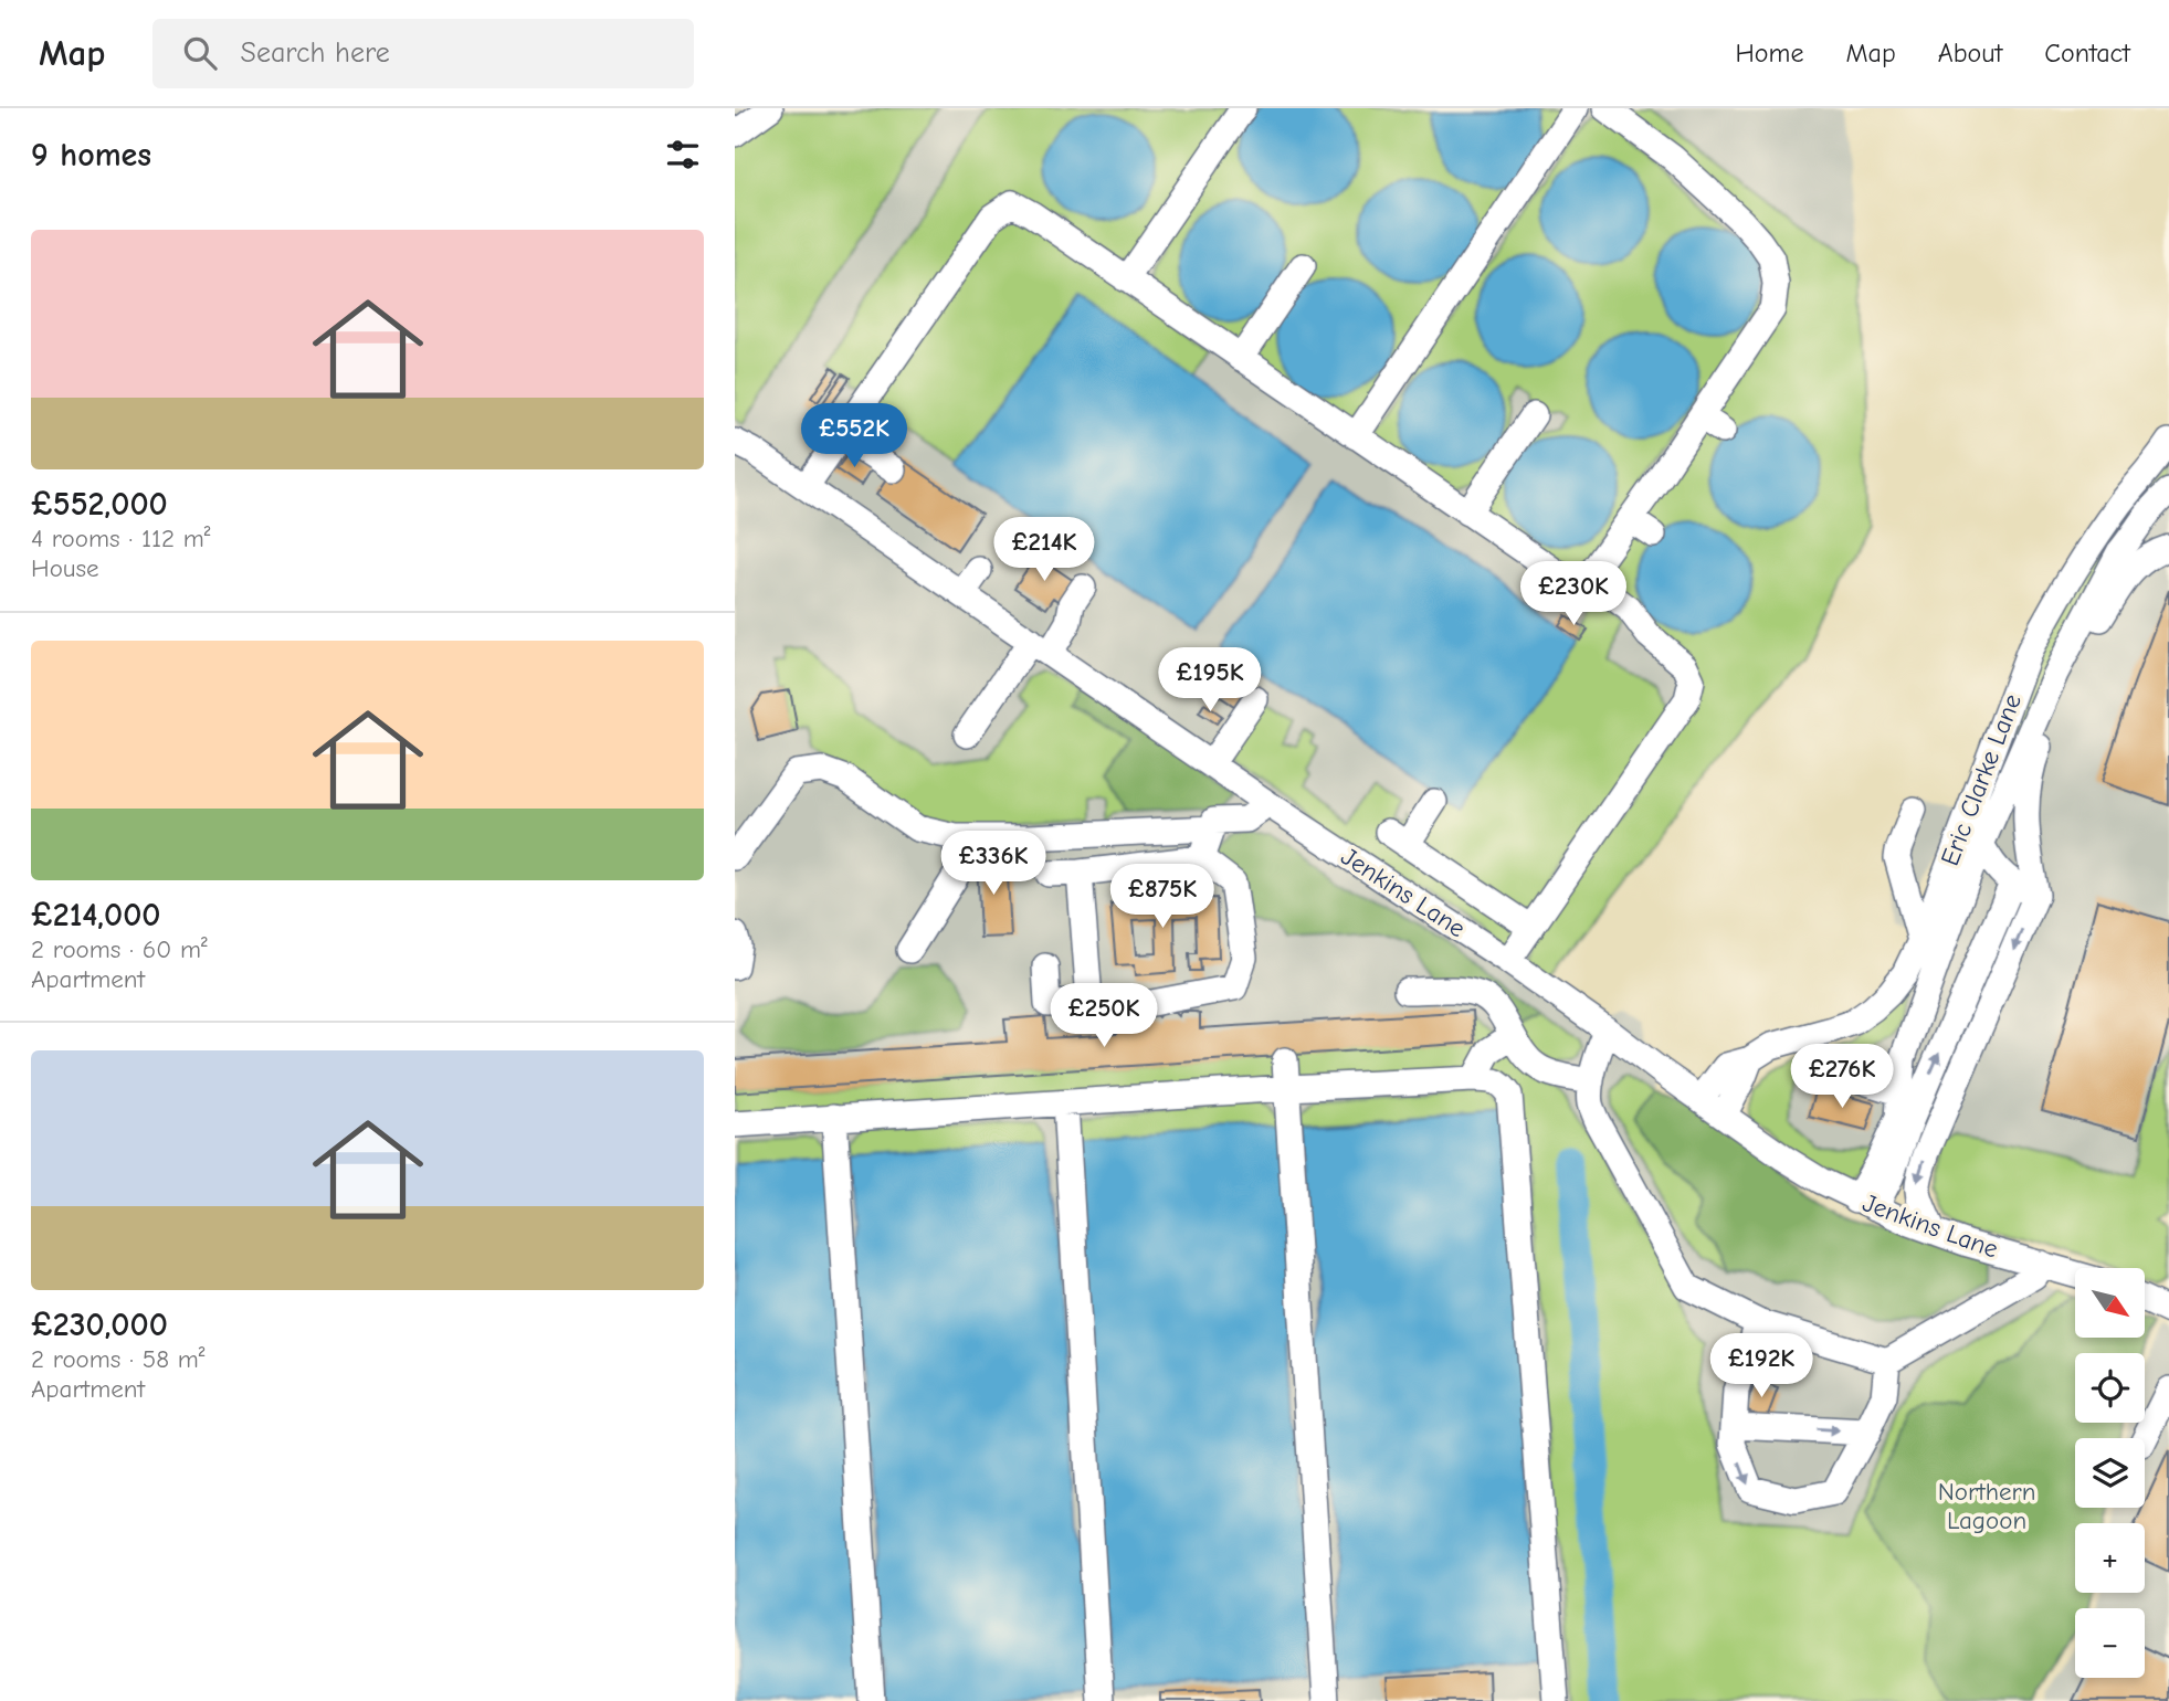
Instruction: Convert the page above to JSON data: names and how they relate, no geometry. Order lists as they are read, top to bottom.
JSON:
{
  "streets": {
    "street": ["Eric Clarke Lane", "Jenkins Lane"]
  },
  "crossings": [
    ["Eric Clarke Lane", "Jenkins Lane"]
  ],
  "parks": ["Northern Lagoon"],
  "north": "bottom right",
  "page": {
    "header": "Map",
    "search": "Search here",
    "nav": [
      "Home",
      "Map",
      "About",
      "Contact"
    ],
    "heading": "9 homes",
    "list": [
      {
        "name": "£552,000",
        "note": "4 rooms · 112 m² · House"
      },
      {
        "name": "£214,000",
        "note": "2 rooms · 60 m² · Apartment"
      },
      {
        "name": "£230,000",
        "note": "2 rooms · 58 m² · Apartment"
      }
    ],
    "price": [
      "£552K",
      "£214K",
      "£230K",
      "£195K",
      "£336K",
      "£875K",
      "£250K",
      "£276K",
      "£192K"
    ],
    "map_buttons": ["+", "−"]
  }
}
